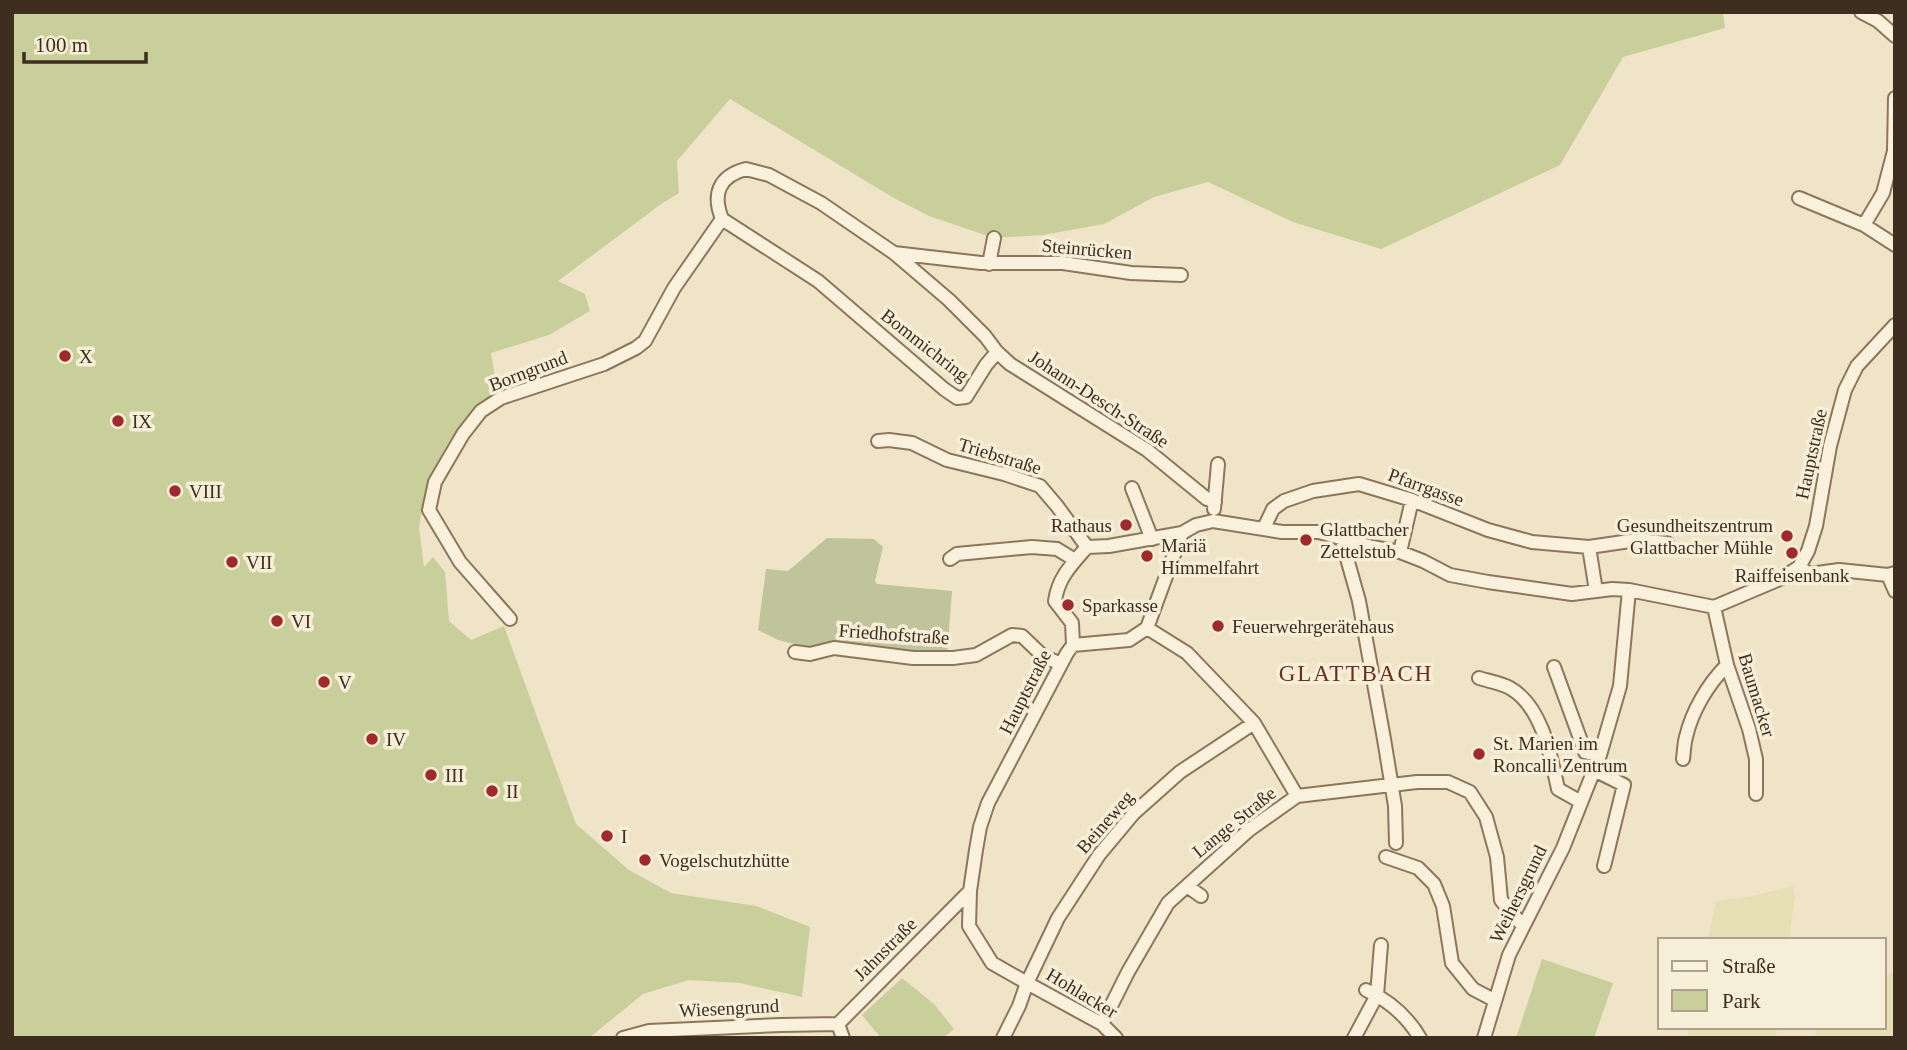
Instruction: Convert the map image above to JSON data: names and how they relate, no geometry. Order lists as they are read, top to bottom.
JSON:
{
  "streets": {
    "street": [
      "Steinrücken",
      "Bommichring",
      "Borngrund",
      "Johann-Desch-Straße",
      "Hauptstraße",
      "Triebstraße",
      "Pfarrgasse",
      "Friedhofstraße",
      "Baumacker",
      "Beineweg",
      "Lange Straße",
      "Weihersgrund",
      "Jahnstraße",
      "Hohlacker",
      "Wiesengrund"
    ]
  },
  "crossings": [
    ["Steinrücken", "Bommichring"],
    ["Bommichring", "Borngrund"],
    ["Bommichring", "Johann-Desch-Straße"],
    ["Hauptstraße", "Friedhofstraße"],
    ["Hauptstraße", "Beineweg"],
    ["Hauptstraße", "Jahnstraße"],
    ["Hauptstraße", "Hohlacker"],
    ["Beineweg", "Hohlacker"],
    ["Lange Straße", "Weihersgrund"],
    ["Lange Straße", "Hohlacker"],
    ["Jahnstraße", "Wiesengrund"]
  ],
  "districts": ["GLATTBACH"],
  "places": [
    "X",
    "IX",
    "VIII",
    "Rathaus",
    "Gesundheitszentrum Glattbacher Mühle",
    "Glattbacher Zettelstub",
    "Raiffeisenbank",
    "Mariä Himmelfahrt",
    "VII",
    "Sparkasse",
    "VI",
    "Feuerwehrgerätehaus",
    "V",
    "IV",
    "St. Marien im Roncalli Zentrum",
    "III",
    "II",
    "I",
    "Vogelschutzhütte"
  ],
  "legend": ["Straße", "Park"],
  "scale_bar": "100 m"
}
